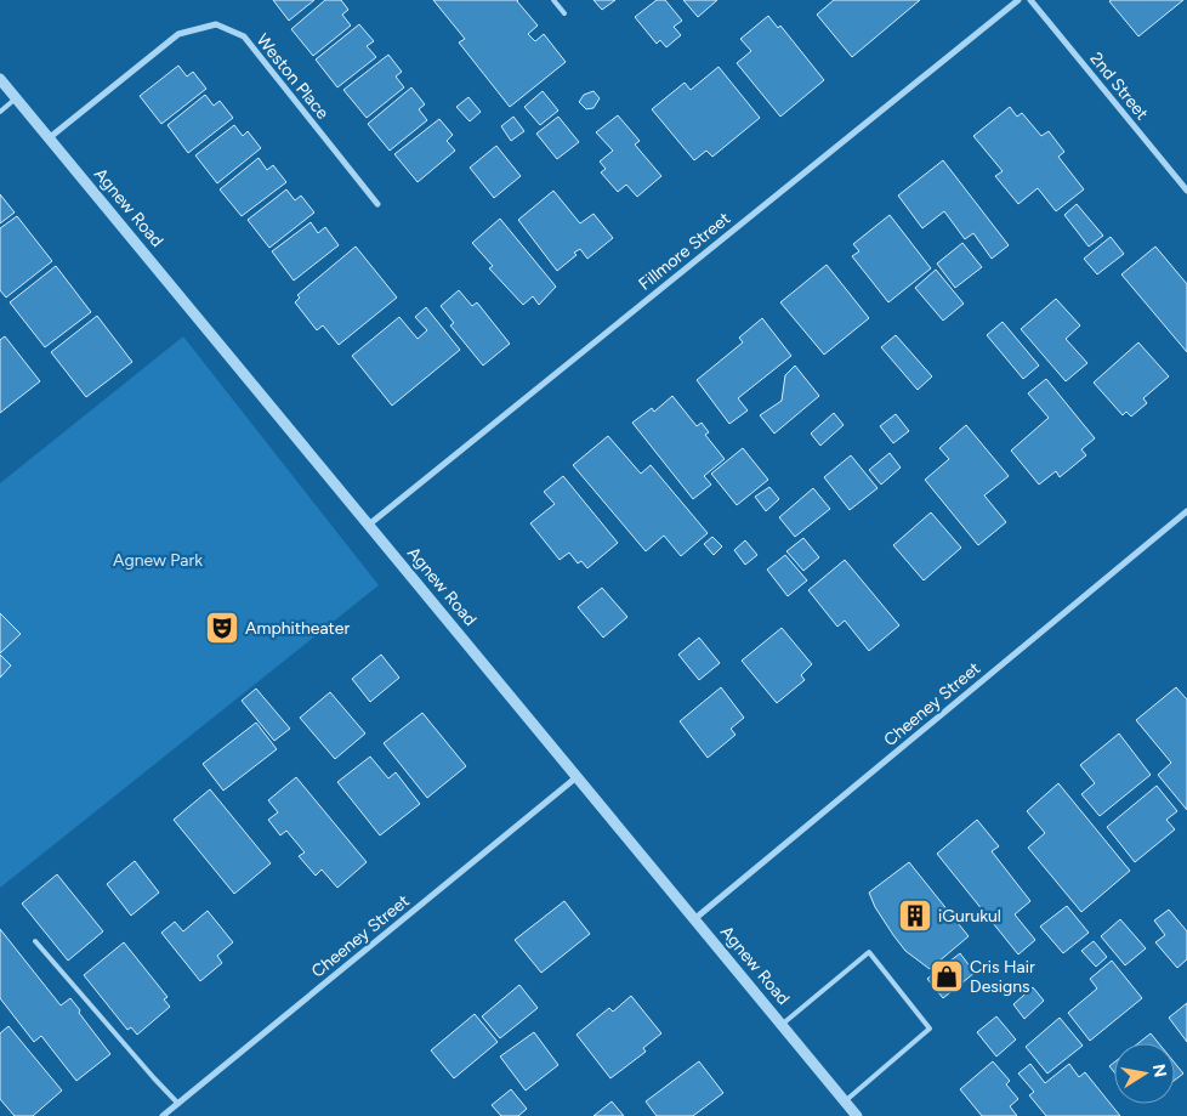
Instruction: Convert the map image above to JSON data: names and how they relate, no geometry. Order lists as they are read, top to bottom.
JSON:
{
  "streets": {
    "street": [
      "Weston Place",
      "2nd Street",
      "Agnew Road",
      "Fillmore Street",
      "Cheeney Street"
    ]
  },
  "crossings": [
    ["Weston Place", "Agnew Road"],
    ["Agnew Road", "Fillmore Street"],
    ["Agnew Road", "Cheeney Street"]
  ],
  "parks": ["Agnew Park"],
  "places": {
    "theatre": ["Amphitheater"],
    "building": ["iGurukul"],
    "shop": ["Cris Hair Designs"]
  },
  "north": "right"
}
